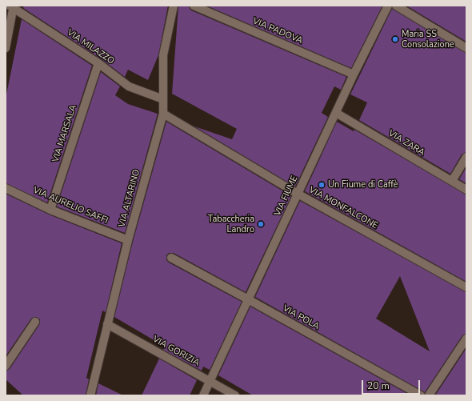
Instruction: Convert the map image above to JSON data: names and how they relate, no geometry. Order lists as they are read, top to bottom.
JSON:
{
  "streets": {
    "street": [
      "VIA PADOVA",
      "VIA MILAZZO",
      "VIA MARSALA",
      "VIA ZARA",
      "VIA FIUME",
      "VIA ALTARINO",
      "VIA AURELIO SAFFI",
      "VIA MONFALCONE",
      "VIA POLA",
      "VIA GORIZIA"
    ]
  },
  "crossings": [
    ["VIA PADOVA", "VIA FIUME"],
    ["VIA MILAZZO", "VIA MARSALA"],
    ["VIA MILAZZO", "VIA ALTARINO"],
    ["VIA MARSALA", "VIA AURELIO SAFFI"],
    ["VIA ZARA", "VIA FIUME"],
    ["VIA FIUME", "VIA MONFALCONE"],
    ["VIA FIUME", "VIA POLA"],
    ["VIA FIUME", "VIA GORIZIA"],
    ["VIA ALTARINO", "VIA AURELIO SAFFI"],
    ["VIA ALTARINO", "VIA MONFALCONE"],
    ["VIA ALTARINO", "VIA GORIZIA"]
  ],
  "places": ["Maria SS Consolazione", "Un Fiume di Caffè", "Tabaccheria Landro"],
  "scale_bar": "20 m"
}
